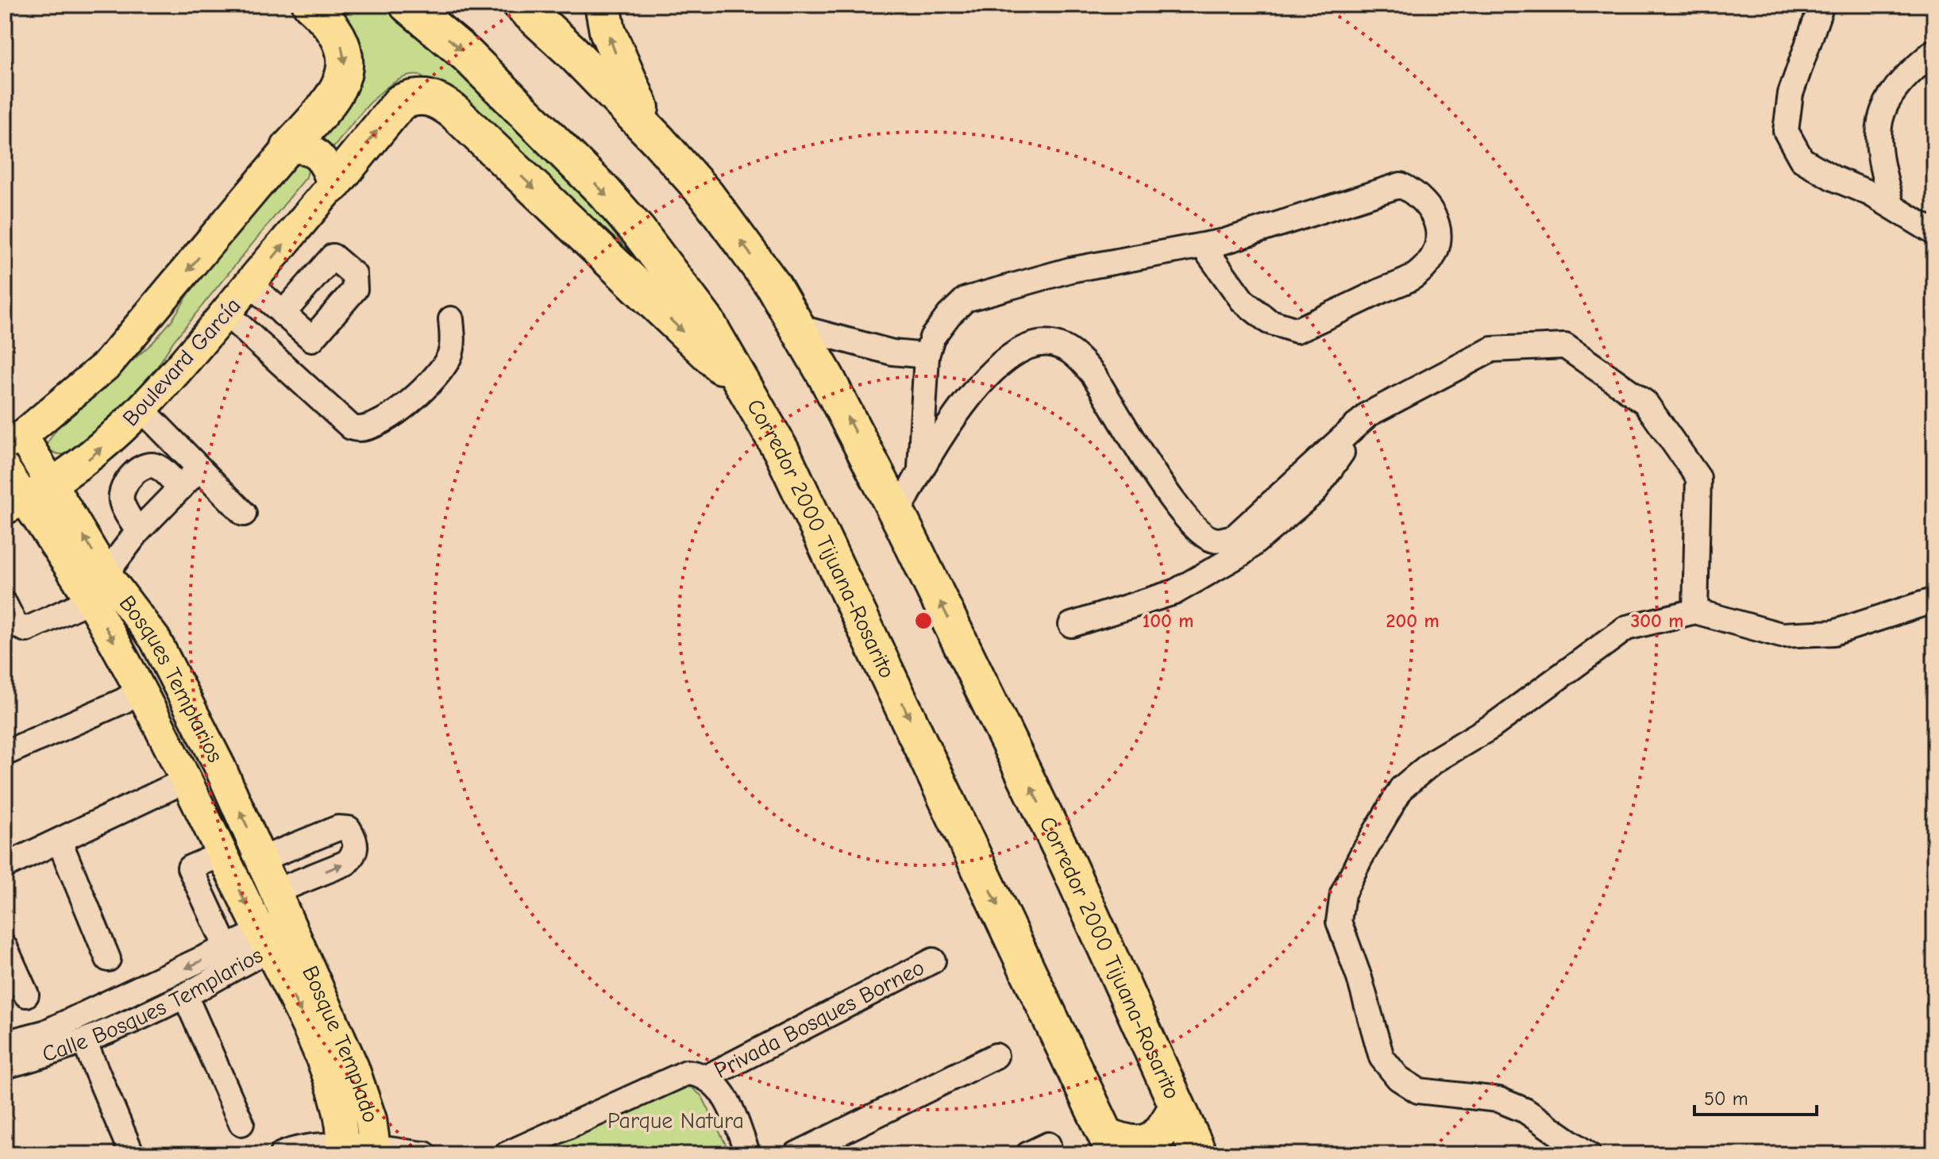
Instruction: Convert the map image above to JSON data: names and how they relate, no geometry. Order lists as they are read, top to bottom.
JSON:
{
  "streets": {
    "highway": ["Corredor 2000 Tijuana-Rosarito"],
    "main road": ["Boulevard García", "Bosques Templarios", "Bosque Templado"],
    "street": ["Calle Bosques Templarios", "Privada Bosques Borneo"]
  },
  "crossings": [
    ["Boulevard García", "Bosques Templarios"],
    ["Bosques Templarios", "Calle Bosques Templarios"],
    ["Bosques Templarios", "Bosque Templado"],
    ["Calle Bosques Templarios", "Bosque Templado"]
  ],
  "parks": ["Parque Natura"],
  "scale_bar": "50 m",
  "rings": ["100 m", "200 m", "300 m"]
}
